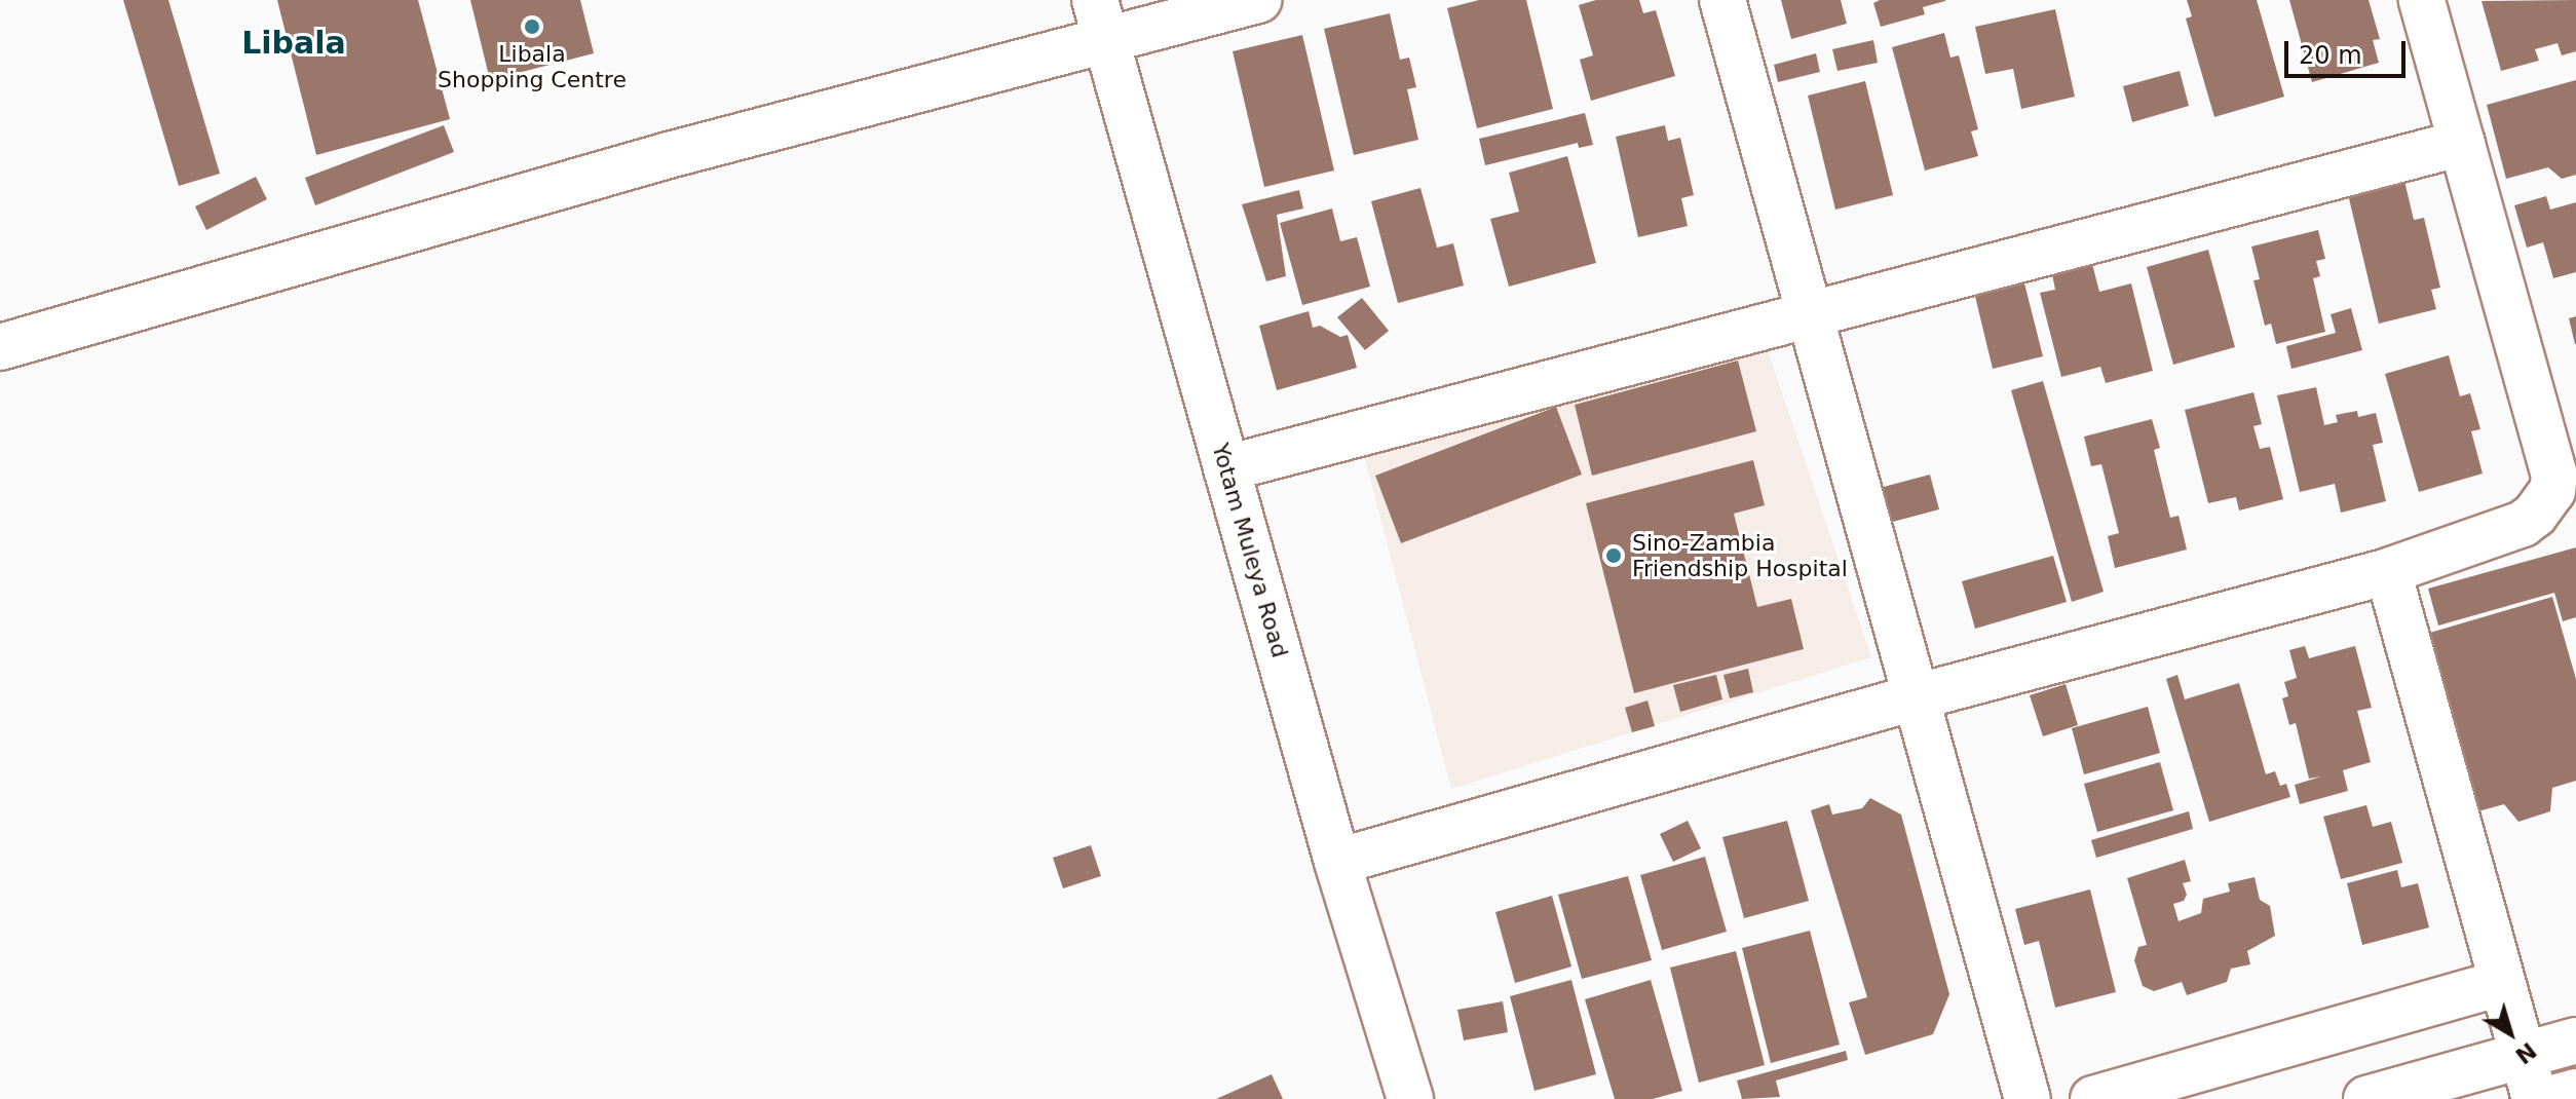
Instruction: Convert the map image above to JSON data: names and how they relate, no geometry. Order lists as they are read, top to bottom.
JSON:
{
  "streets": {
    "street": ["Yotam Muleya Road"]
  },
  "districts": ["Libala"],
  "places": ["Libala Shopping Centre", "Sino-Zambia Friendship Hospital"],
  "scale_bar": "20 m",
  "north": "bottom right"
}
